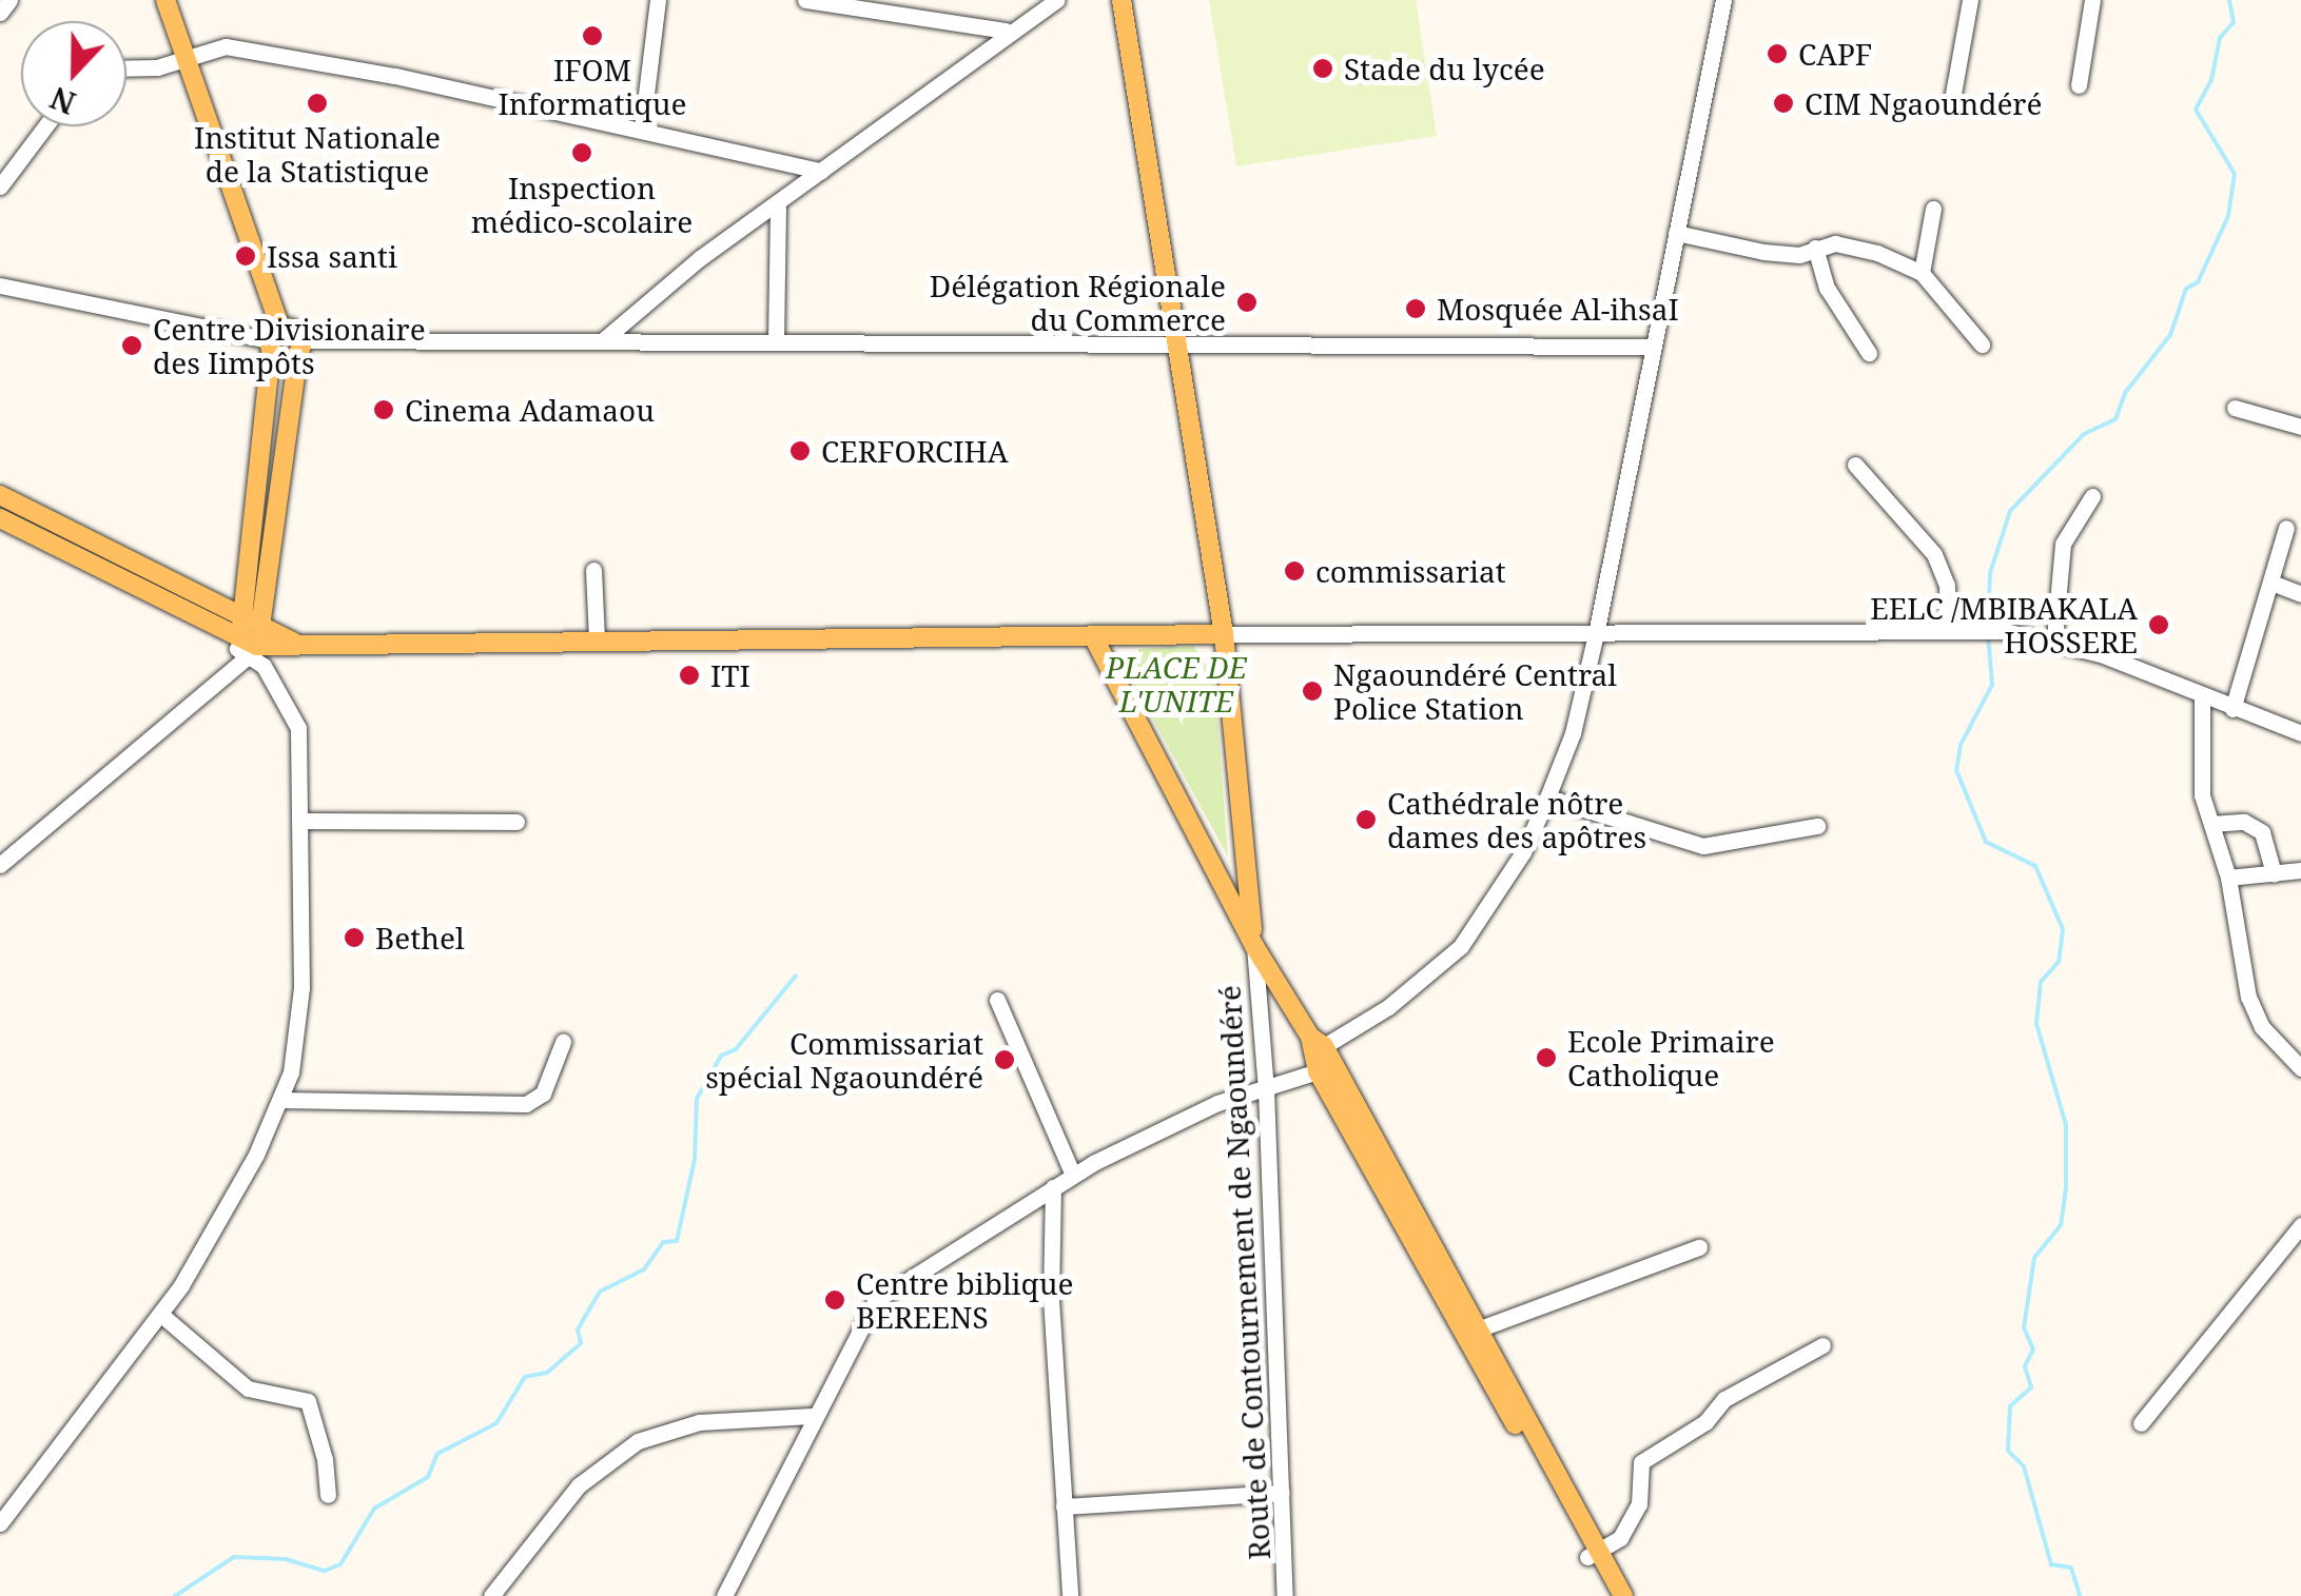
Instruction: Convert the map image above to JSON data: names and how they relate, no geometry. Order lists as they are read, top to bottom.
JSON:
{
  "streets": {
    "street": ["Route de Contournement de Ngaoundéré"]
  },
  "parks": ["PLACE DE L'UNITE"],
  "places": [
    "IFOM Informatique",
    "CAPF",
    "Stade du lycée",
    "Institut Nationale de la Statistique",
    "CIM Ngaoundéré",
    "Inspection médico-scolaire",
    "Issa santi",
    "Délégation Régionale du Commerce",
    "Mosquée Al-ihsaI",
    "Centre Divisionaire des Iimpôts",
    "Cinema Adamaou",
    "CERFORCIHA",
    "commissariat",
    "EELC /MBIBAKALA HOSSERE",
    "ITI",
    "Ngaoundéré Central Police Station",
    "Cathédrale nôtre dames des apôtres",
    "Bethel",
    "Ecole Primaire Catholique",
    "Commissariat spécial Ngaoundéré",
    "Centre biblique BEREENS"
  ],
  "north": "bottom"
}
